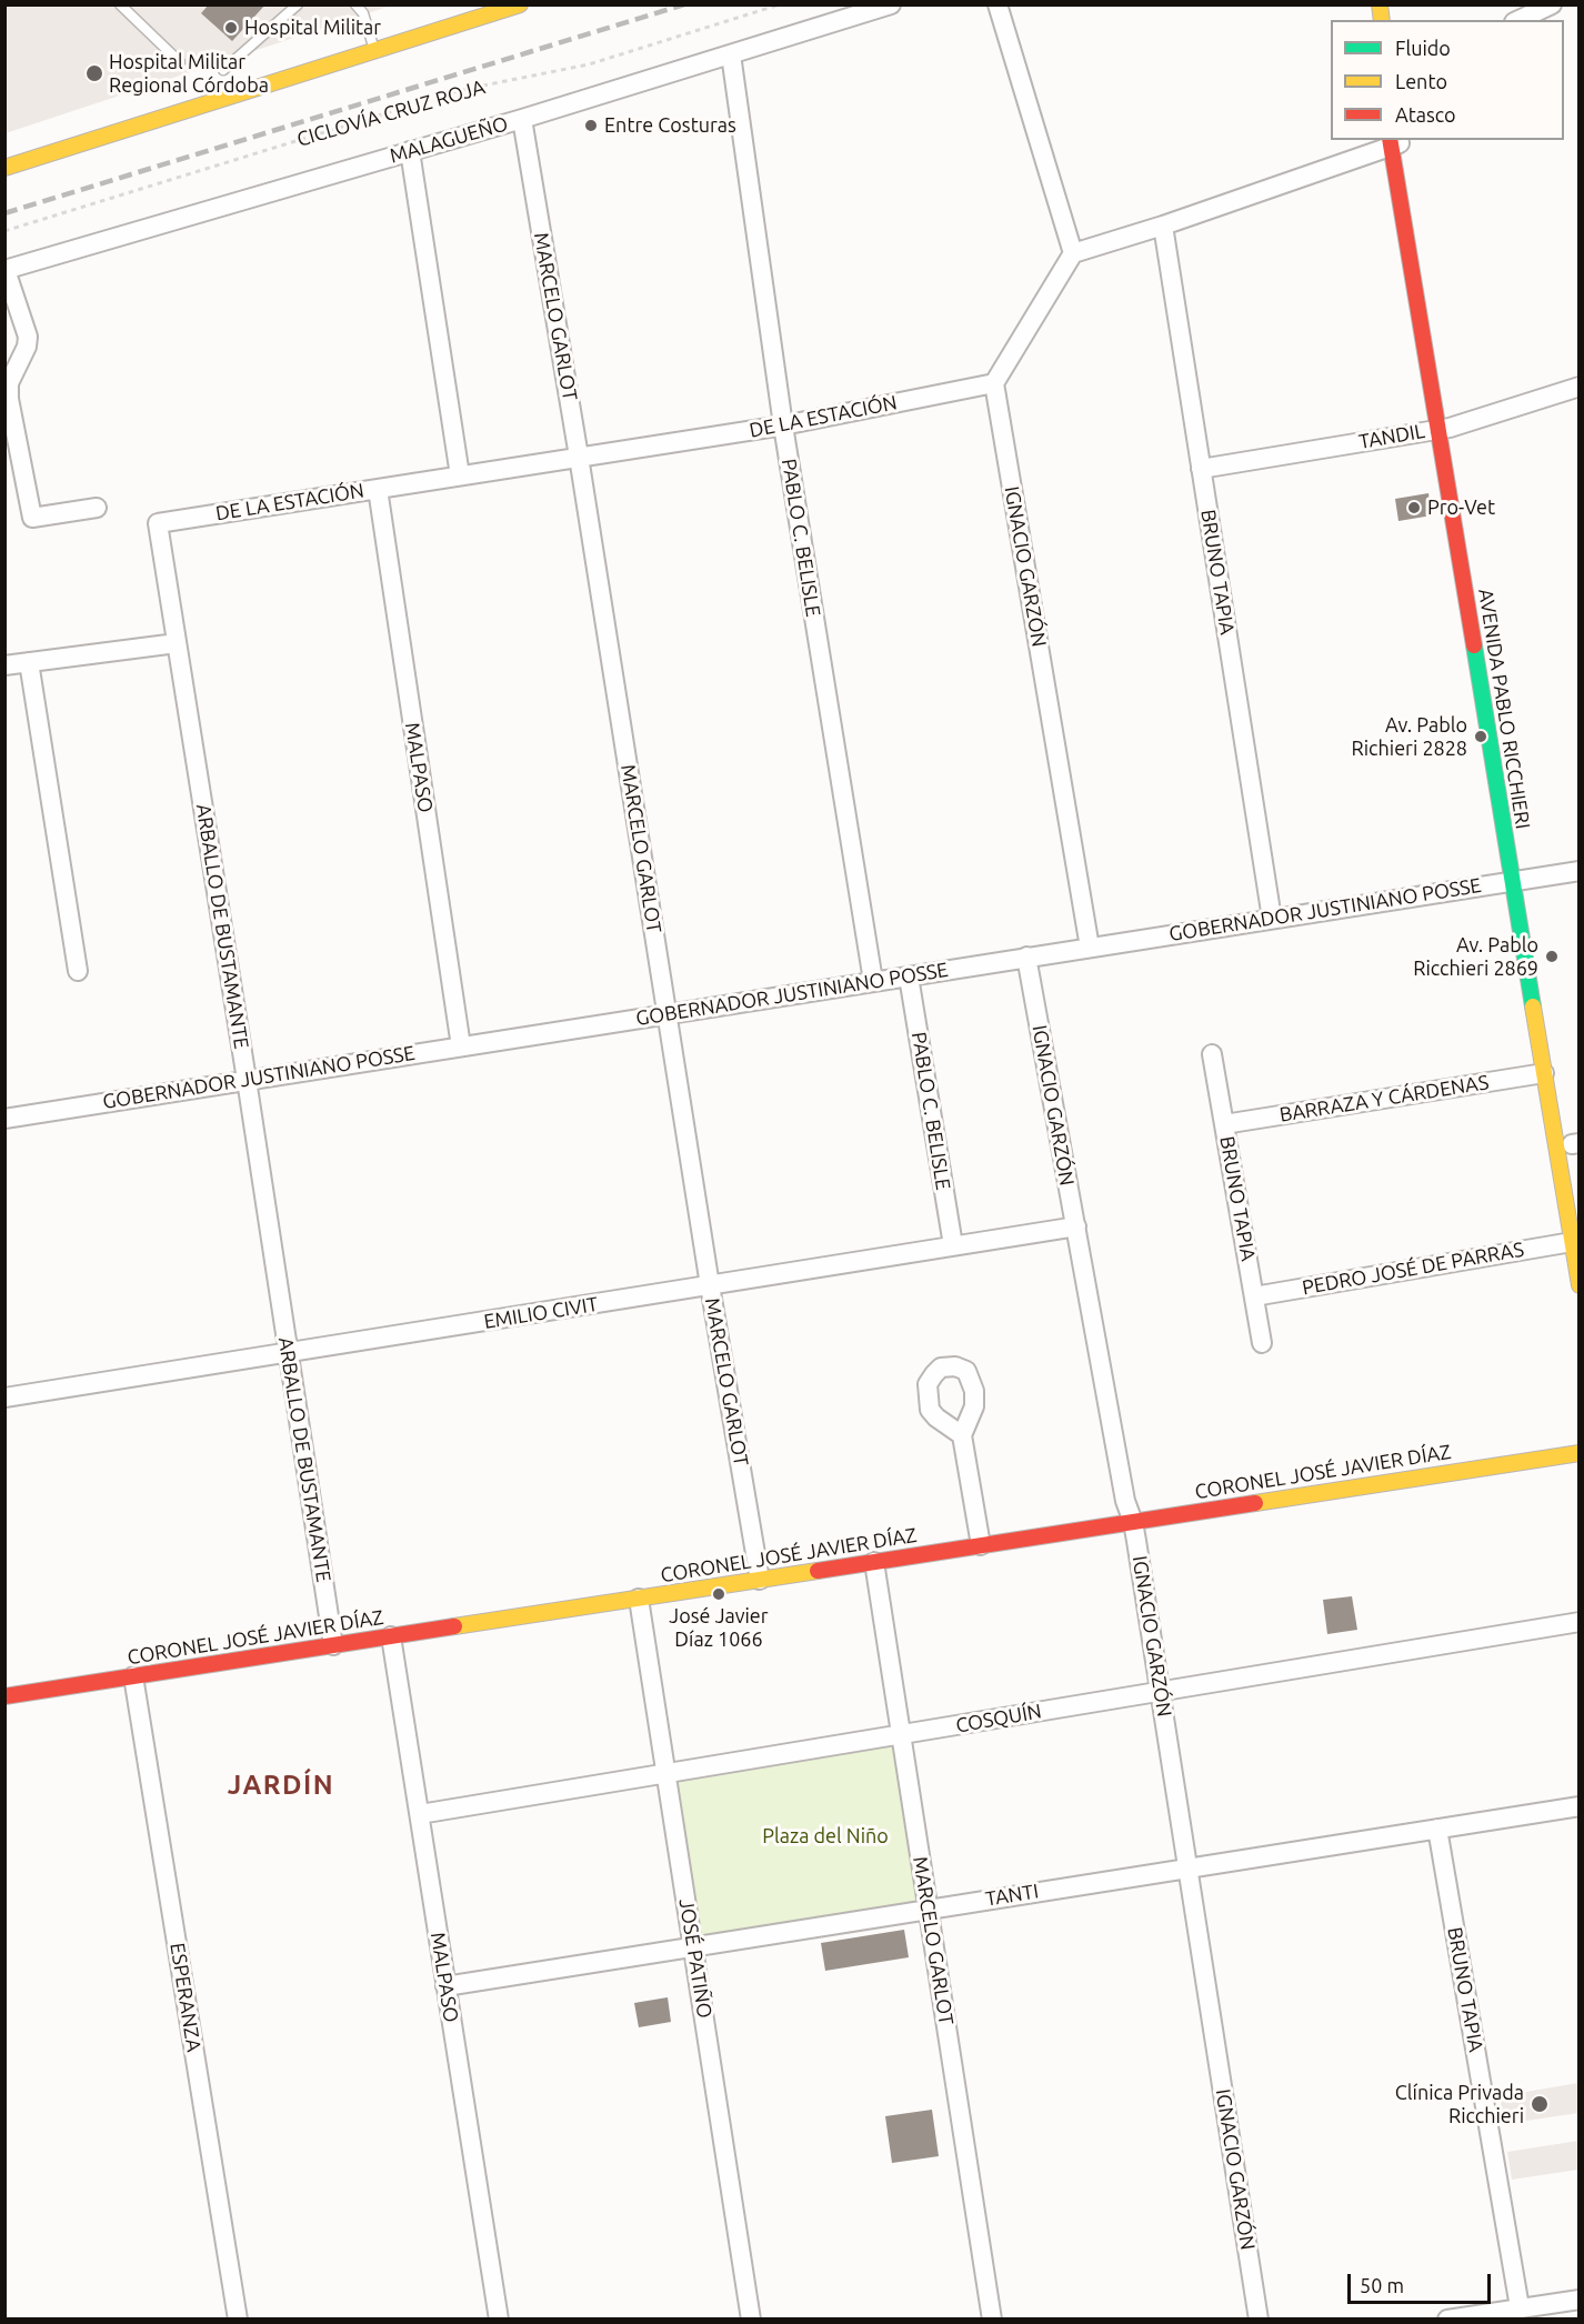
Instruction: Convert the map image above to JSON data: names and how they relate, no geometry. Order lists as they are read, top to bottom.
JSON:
{
  "streets": {
    "main road": ["AVENIDA PABLO RICCHIERI", "CORONEL JOSÉ JAVIER DÍAZ"],
    "street": [
      "MALAGUEÑO",
      "MARCELO GARLOT",
      "DE LA ESTACIÓN",
      "TANDIL",
      "PABLO C. BELISLE",
      "IGNACIO GARZÓN",
      "BRUNO TAPIA",
      "MALPASO",
      "GOBERNADOR JUSTINIANO POSSE",
      "ARBALLO DE BUSTAMANTE",
      "BARRAZA Y CÁRDENAS",
      "PEDRO JOSÉ DE PARRAS",
      "EMILIO CIVIT",
      "COSQUÍN",
      "TANTI",
      "JOSÉ PATIÑO",
      "ESPERANZA"
    ],
    "path": ["CICLOVÍA CRUZ ROJA"]
  },
  "crossings": [
    ["MALAGUEÑO", "MARCELO GARLOT"],
    ["MALAGUEÑO", "PABLO C. BELISLE"],
    ["MARCELO GARLOT", "DE LA ESTACIÓN"],
    ["MARCELO GARLOT", "GOBERNADOR JUSTINIANO POSSE"],
    ["MARCELO GARLOT", "EMILIO CIVIT"],
    ["MARCELO GARLOT", "CORONEL JOSÉ JAVIER DÍAZ"],
    ["MARCELO GARLOT", "COSQUÍN"],
    ["MARCELO GARLOT", "TANTI"],
    ["DE LA ESTACIÓN", "PABLO C. BELISLE"],
    ["DE LA ESTACIÓN", "IGNACIO GARZÓN"],
    ["DE LA ESTACIÓN", "MALPASO"],
    ["DE LA ESTACIÓN", "ARBALLO DE BUSTAMANTE"],
    ["TANDIL", "BRUNO TAPIA"],
    ["TANDIL", "AVENIDA PABLO RICCHIERI"],
    ["PABLO C. BELISLE", "GOBERNADOR JUSTINIANO POSSE"],
    ["PABLO C. BELISLE", "EMILIO CIVIT"],
    ["IGNACIO GARZÓN", "GOBERNADOR JUSTINIANO POSSE"],
    ["IGNACIO GARZÓN", "EMILIO CIVIT"],
    ["IGNACIO GARZÓN", "CORONEL JOSÉ JAVIER DÍAZ"],
    ["IGNACIO GARZÓN", "COSQUÍN"],
    ["IGNACIO GARZÓN", "TANTI"],
    ["BRUNO TAPIA", "GOBERNADOR JUSTINIANO POSSE"],
    ["BRUNO TAPIA", "BARRAZA Y CÁRDENAS"],
    ["BRUNO TAPIA", "PEDRO JOSÉ DE PARRAS"],
    ["BRUNO TAPIA", "TANTI"],
    ["AVENIDA PABLO RICCHIERI", "GOBERNADOR JUSTINIANO POSSE"],
    ["AVENIDA PABLO RICCHIERI", "BARRAZA Y CÁRDENAS"],
    ["AVENIDA PABLO RICCHIERI", "PEDRO JOSÉ DE PARRAS"],
    ["MALPASO", "GOBERNADOR JUSTINIANO POSSE"],
    ["MALPASO", "CORONEL JOSÉ JAVIER DÍAZ"],
    ["MALPASO", "COSQUÍN"],
    ["MALPASO", "TANTI"],
    ["GOBERNADOR JUSTINIANO POSSE", "ARBALLO DE BUSTAMANTE"],
    ["ARBALLO DE BUSTAMANTE", "EMILIO CIVIT"],
    ["ARBALLO DE BUSTAMANTE", "CORONEL JOSÉ JAVIER DÍAZ"],
    ["CORONEL JOSÉ JAVIER DÍAZ", "JOSÉ PATIÑO"],
    ["CORONEL JOSÉ JAVIER DÍAZ", "ESPERANZA"],
    ["COSQUÍN", "JOSÉ PATIÑO"],
    ["TANTI", "JOSÉ PATIÑO"]
  ],
  "districts": ["JARDÍN"],
  "parks": ["Plaza del Niño"],
  "places": [
    "Hospital Militar",
    "Hospital Militar Regional Córdoba",
    "Entre Costuras",
    "Pro-Vet",
    "Av. Pablo Richieri 2828",
    "Av. Pablo Ricchieri 2869",
    "José Javier Díaz 1066",
    "Clínica Privada Ricchieri"
  ],
  "legend": ["Fluido", "Lento", "Atasco"],
  "scale_bar": "50 m"
}
